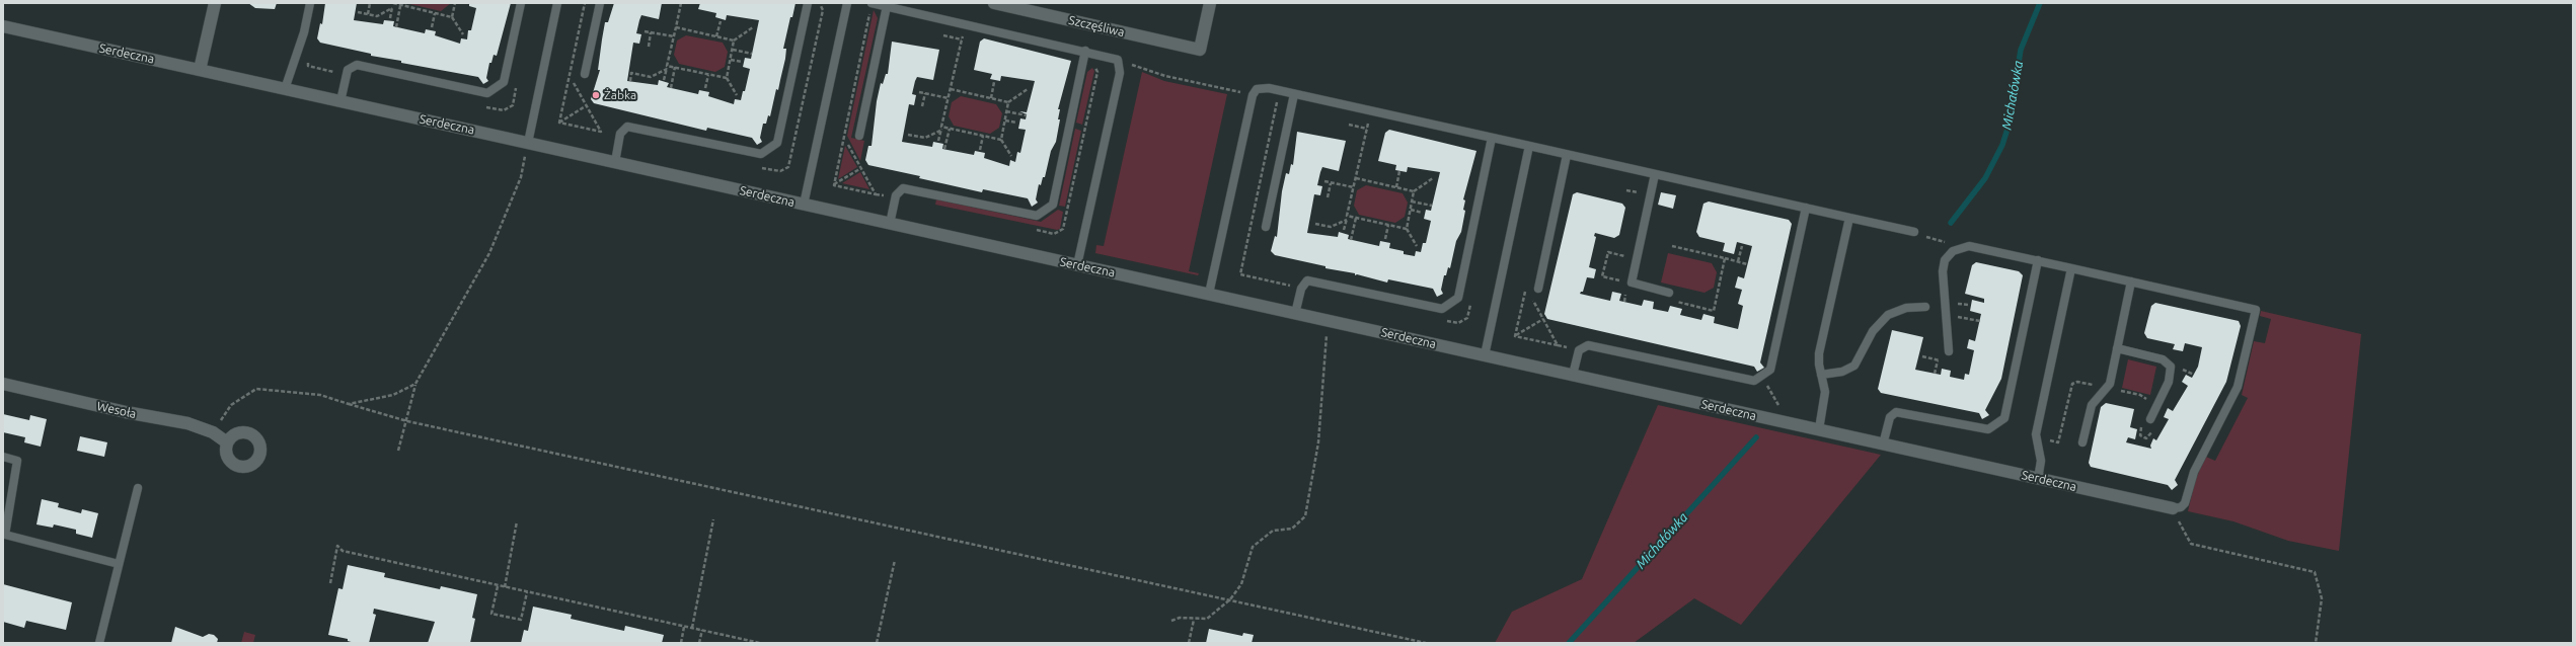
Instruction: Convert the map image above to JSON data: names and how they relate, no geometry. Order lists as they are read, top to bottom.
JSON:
{
  "streets": {
    "street": ["Szczęśliwa", "Serdeczna", "Wesoła"]
  },
  "water": ["Michałówka"],
  "places": ["Żabka"]
}
